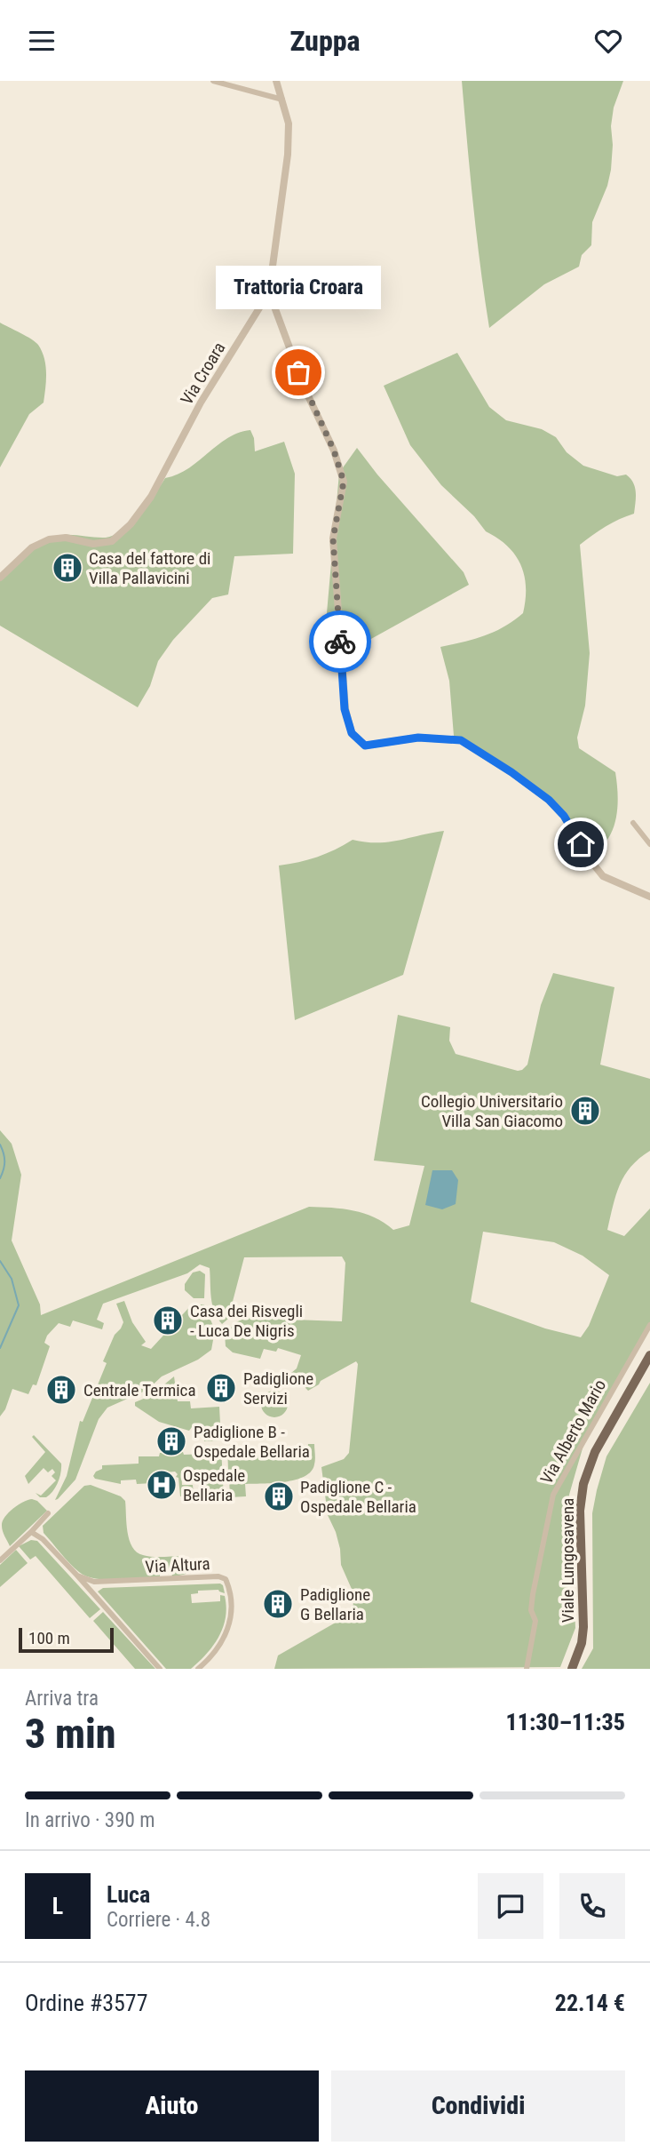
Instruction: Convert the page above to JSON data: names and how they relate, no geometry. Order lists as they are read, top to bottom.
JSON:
{
  "streets": {
    "main road": ["Viale Lungosavena"],
    "street": ["Via Croara", "Via Alberto Mario", "Via Altura"]
  },
  "places": {
    "other": ["Trattoria Croara"],
    "building": [
      "Casa del fattore di Villa Pallavicini",
      "Collegio Universitario Villa San Giacomo",
      "Casa dei Risvegli - Luca De Nigris",
      "Padiglione Servizi",
      "Centrale Termica",
      "Padiglione B - Ospedale Bellaria",
      "Padiglione C - Ospedale Bellaria",
      "Padiglione G Bellaria"
    ],
    "hospital": ["Ospedale Bellaria"]
  },
  "scale_bar": "100 m",
  "page": {
    "header": "Zuppa",
    "bubble": "Trattoria Croara",
    "scale": "100 m",
    "heading": ["3 min", "Arriva tra", "11:30–11:35"],
    "panel": [
      "Luca",
      "Corriere · 4.8",
      "Ordine #3577",
      "22.14 €"
    ],
    "bar": "In arrivo · 390 m",
    "round": "L",
    "buttons": ["Aiuto", "Condividi"]
  }
}
